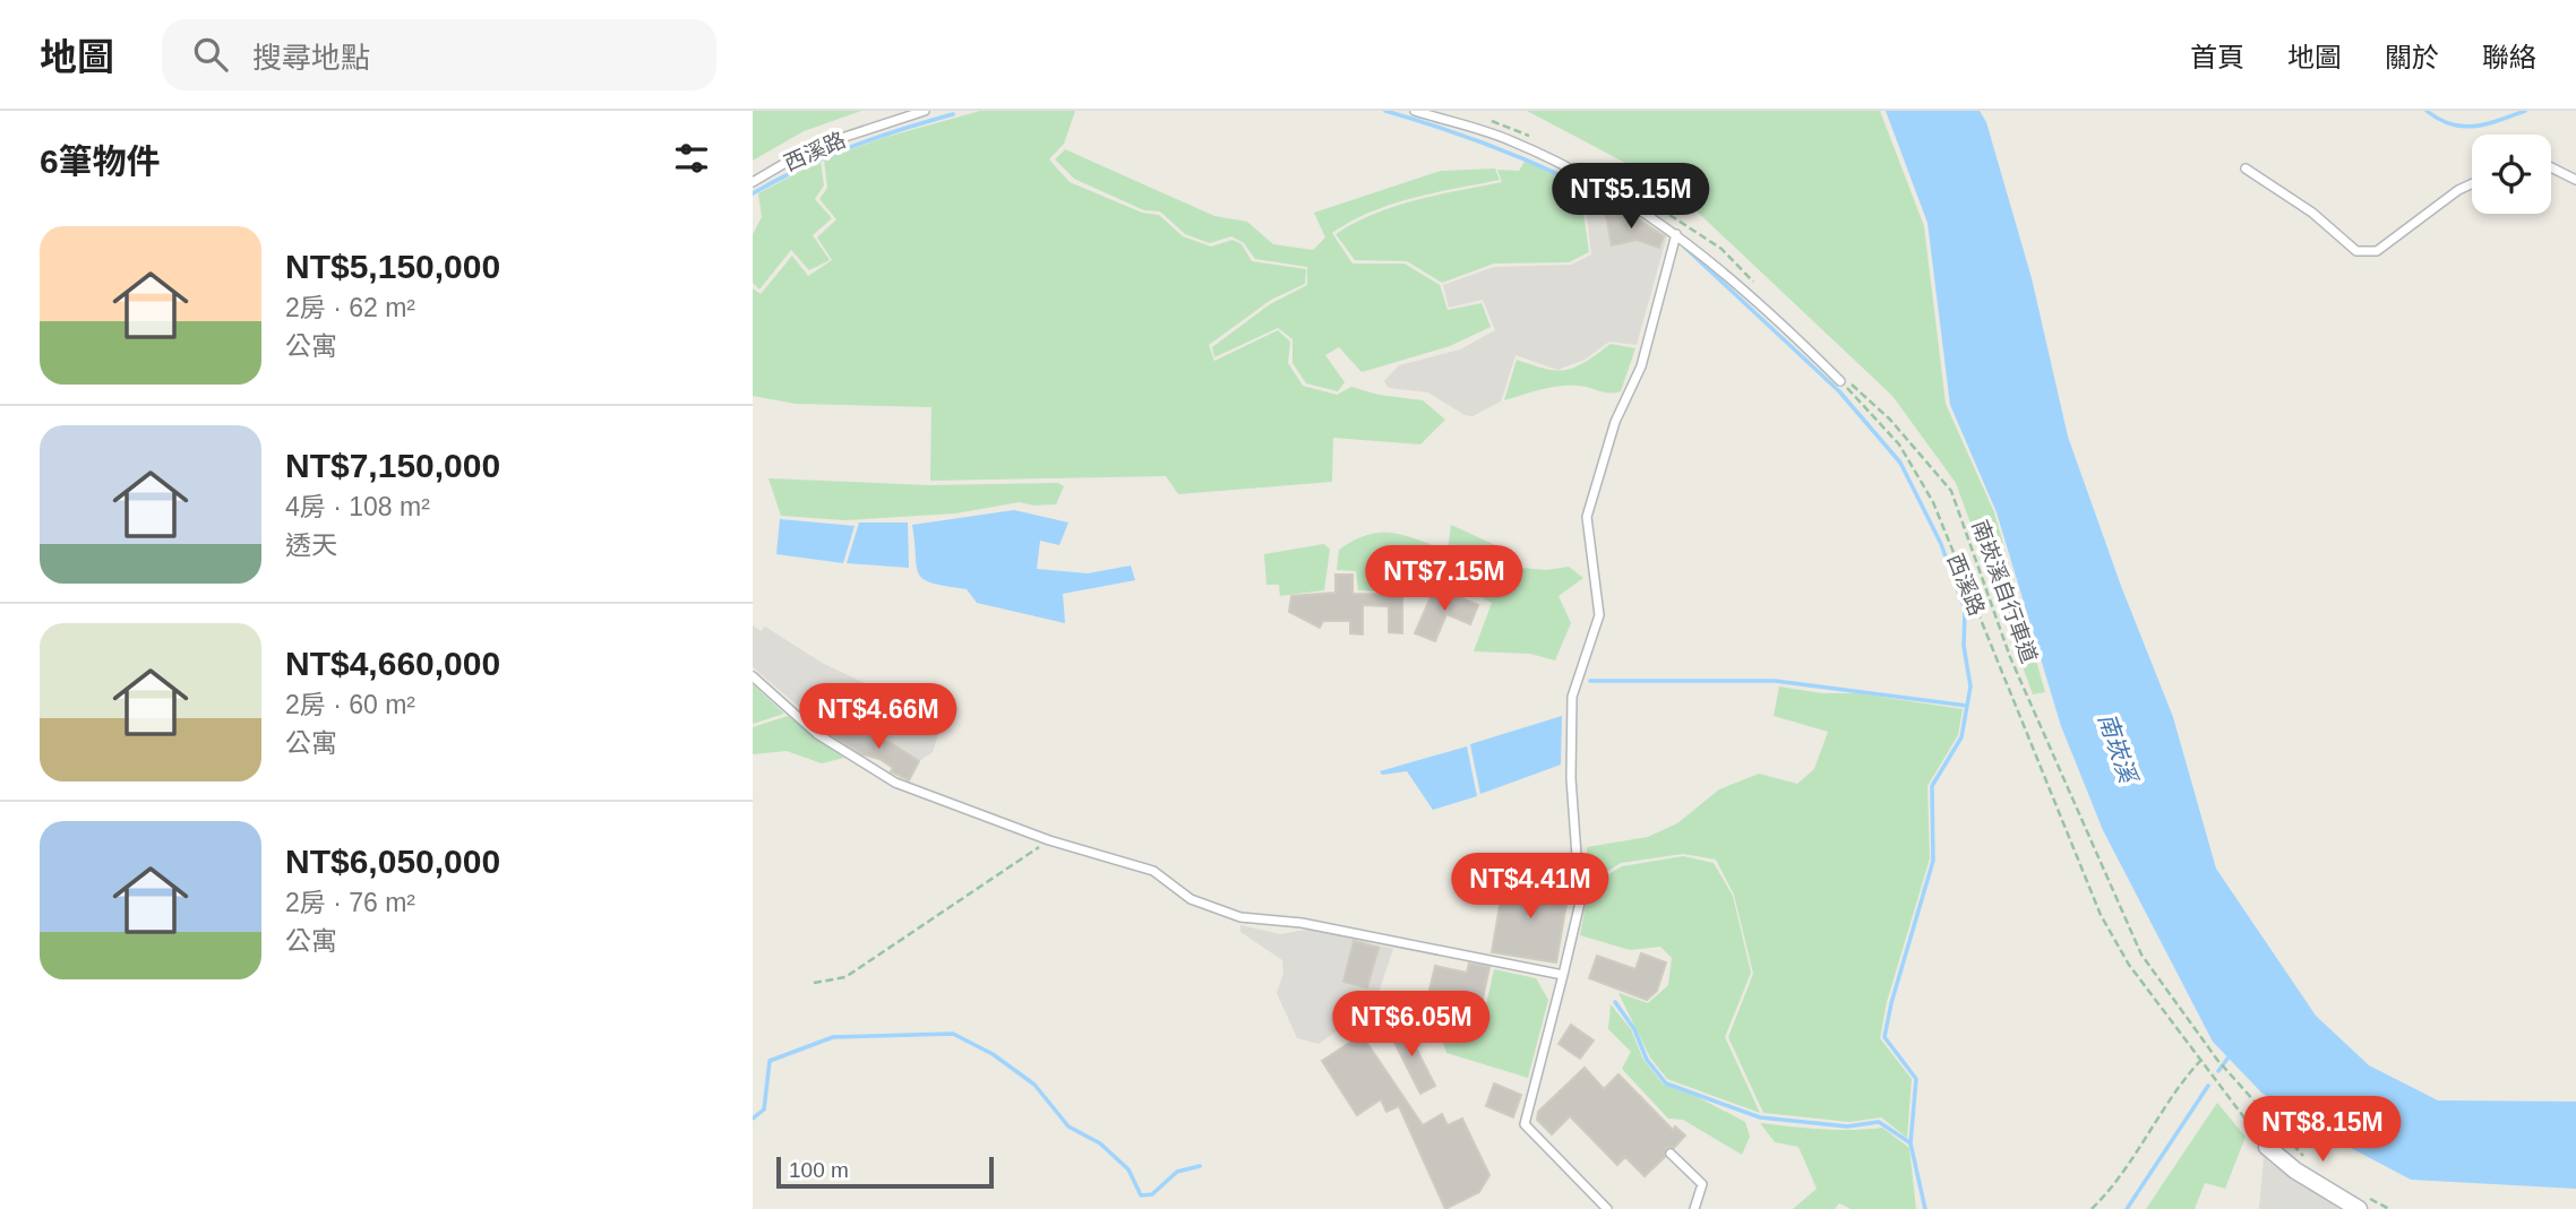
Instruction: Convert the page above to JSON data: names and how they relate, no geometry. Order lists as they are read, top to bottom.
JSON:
{
  "streets": {
    "lane": ["西溪路"],
    "path": ["南崁溪自行車道"]
  },
  "crossings": [
    ["西溪路", "南崁溪自行車道"]
  ],
  "water": ["南崁溪"],
  "scale_bar": "100 m",
  "page": {
    "header": "地圖",
    "search": "搜尋地點",
    "nav": [
      "首頁",
      "地圖",
      "關於",
      "聯絡"
    ],
    "heading": "6筆物件",
    "price": [
      "NT$5.15M",
      "NT$7.15M",
      "NT$4.66M",
      "NT$4.41M",
      "NT$6.05M",
      "NT$8.15M"
    ],
    "list": [
      {
        "name": "NT$5,150,000",
        "note": "2房 · 62 m² · 公寓"
      },
      {
        "name": "NT$7,150,000",
        "note": "4房 · 108 m² · 透天"
      },
      {
        "name": "NT$4,660,000",
        "note": "2房 · 60 m² · 公寓"
      },
      {
        "name": "NT$6,050,000",
        "note": "2房 · 76 m² · 公寓"
      }
    ],
    "scale": "100 m"
  }
}
